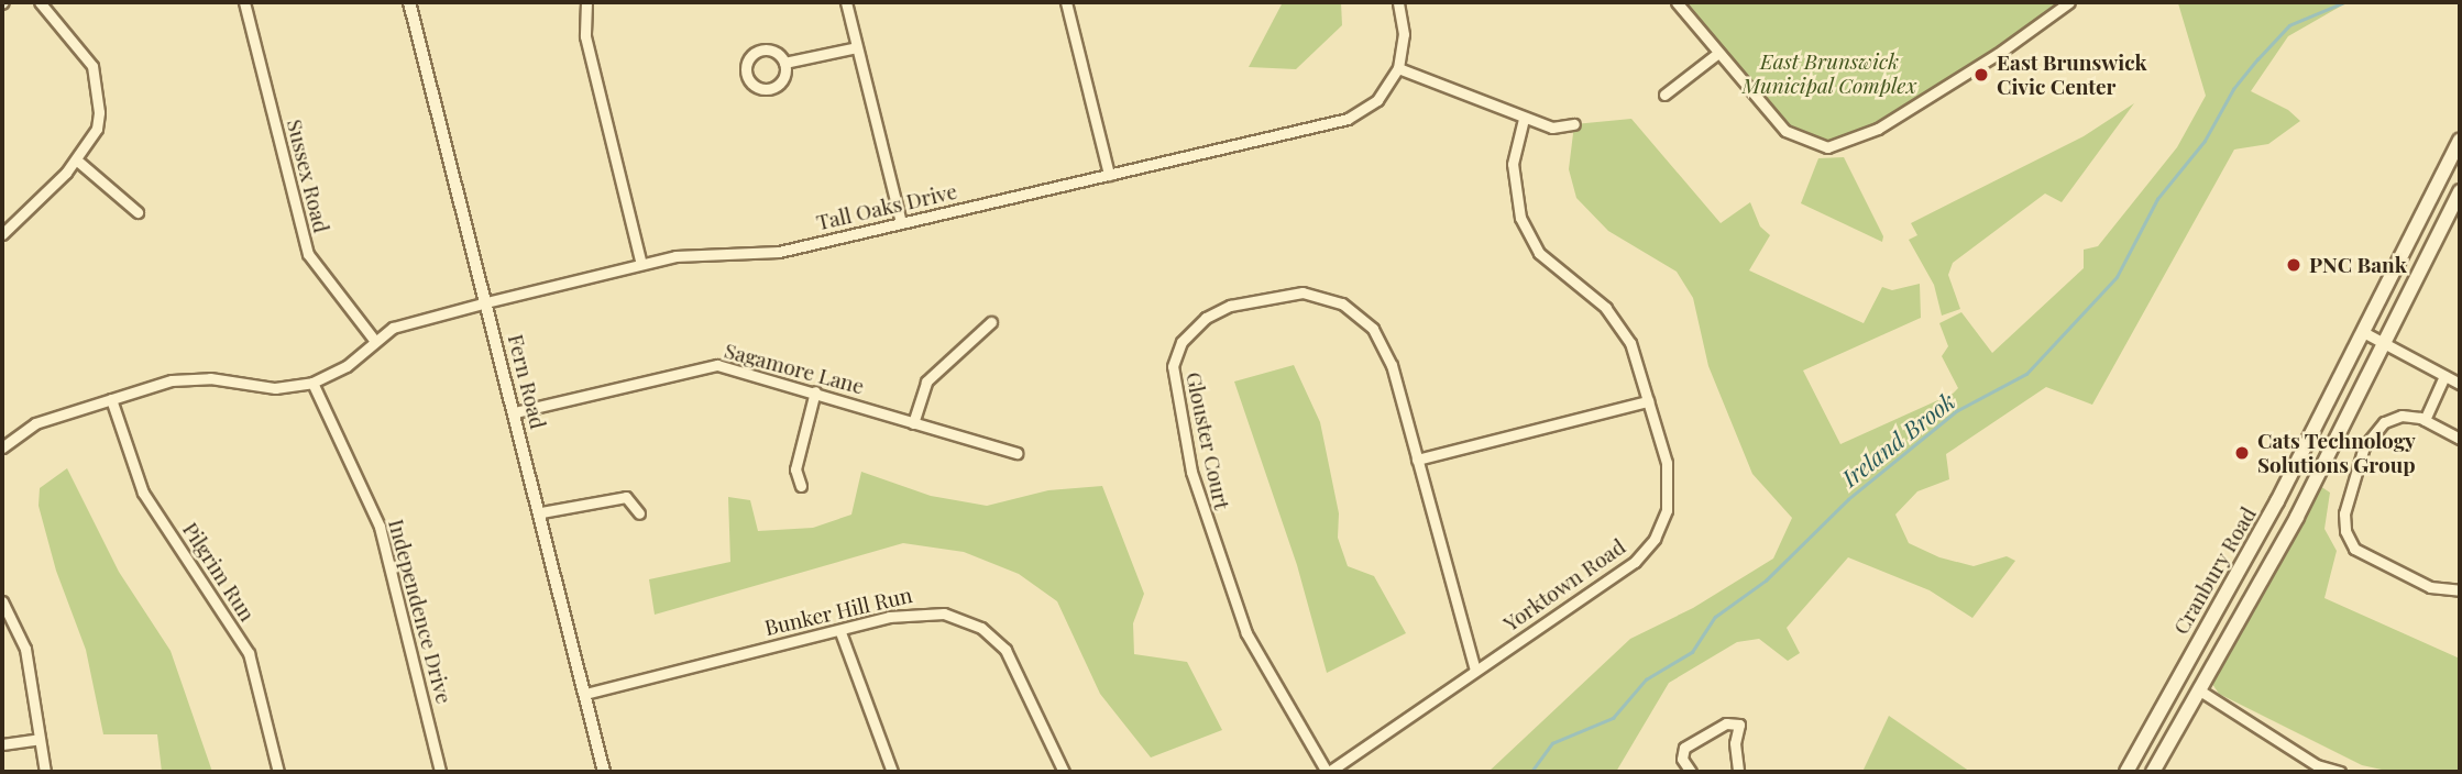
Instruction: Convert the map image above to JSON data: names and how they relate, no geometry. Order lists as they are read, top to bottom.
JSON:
{
  "streets": {
    "main road": ["Cranbury Road"],
    "street": [
      "Sussex Road",
      "Tall Oaks Drive",
      "Sagamore Lane",
      "Fern Road",
      "Glouster Court",
      "Pilgrim Run",
      "Yorktown Road",
      "Independence Drive",
      "Bunker Hill Run"
    ]
  },
  "crossings": [
    ["Sussex Road", "Tall Oaks Drive"],
    ["Tall Oaks Drive", "Fern Road"],
    ["Tall Oaks Drive", "Independence Drive"],
    ["Sagamore Lane", "Fern Road"],
    ["Fern Road", "Bunker Hill Run"],
    ["Glouster Court", "Yorktown Road"]
  ],
  "water": ["Ireland Brook"],
  "parks": ["East Brunswick Municipal Complex"],
  "places": ["East Brunswick Civic Center", "PNC Bank", "Cats Technology Solutions Group"]
}
